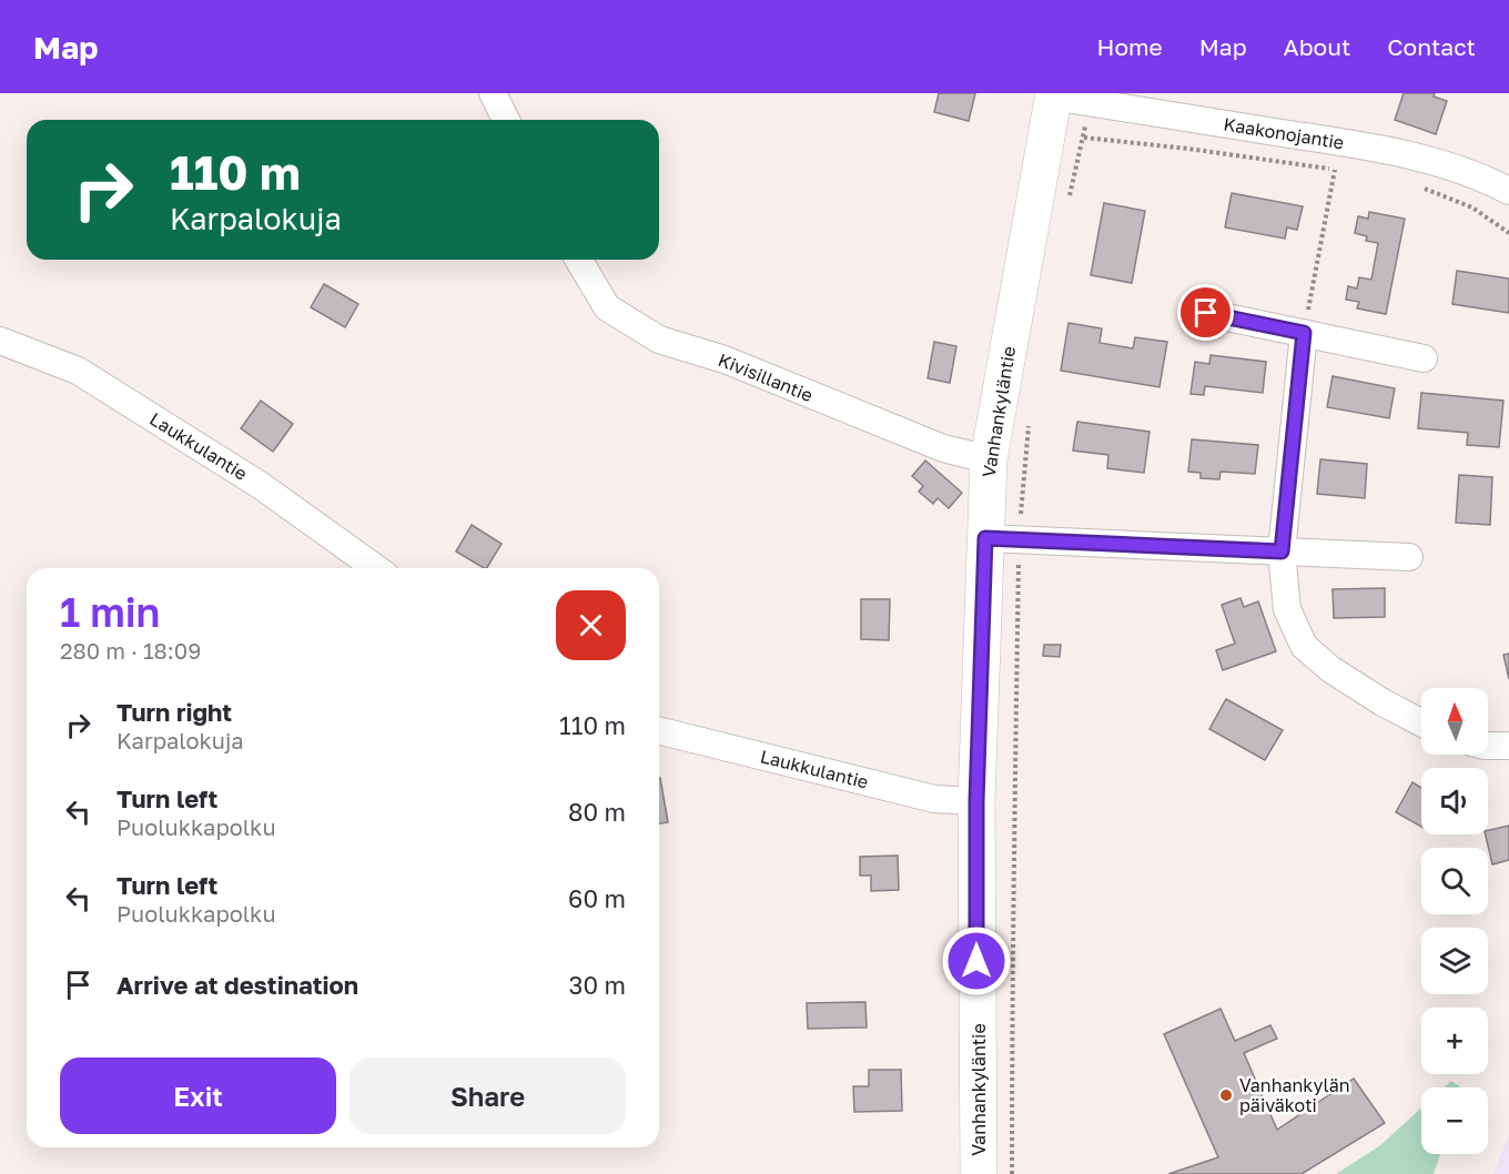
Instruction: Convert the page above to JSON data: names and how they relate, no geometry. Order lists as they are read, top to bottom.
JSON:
{
  "streets": {
    "street": [
      "Kaakonojantie",
      "Kivisillantie",
      "Vanhankyläntie",
      "Laukkulantie"
    ]
  },
  "crossings": [
    ["Kaakonojantie", "Vanhankyläntie"],
    ["Kivisillantie", "Vanhankyläntie"],
    ["Vanhankyläntie", "Laukkulantie"]
  ],
  "places": ["Vanhankylän päiväkoti"],
  "north": "top",
  "page": {
    "header": "Map",
    "nav": [
      "Home",
      "Map",
      "About",
      "Contact"
    ],
    "turn": ["110 m", "Karpalokuja"],
    "heading": ["1 min", "280 m · 18:09"],
    "list": [
      {
        "name": "Turn right",
        "note": "Karpalokuja",
        "value": "110 m"
      },
      {
        "name": "Turn left",
        "note": "Puolukkapolku",
        "value": "80 m"
      },
      {
        "name": "Turn left",
        "note": "Puolukkapolku",
        "value": "60 m"
      },
      {
        "name": "Arrive at destination",
        "value": "30 m"
      }
    ],
    "map_buttons": ["+", "−"],
    "buttons": ["Exit", "Share"]
  }
}
